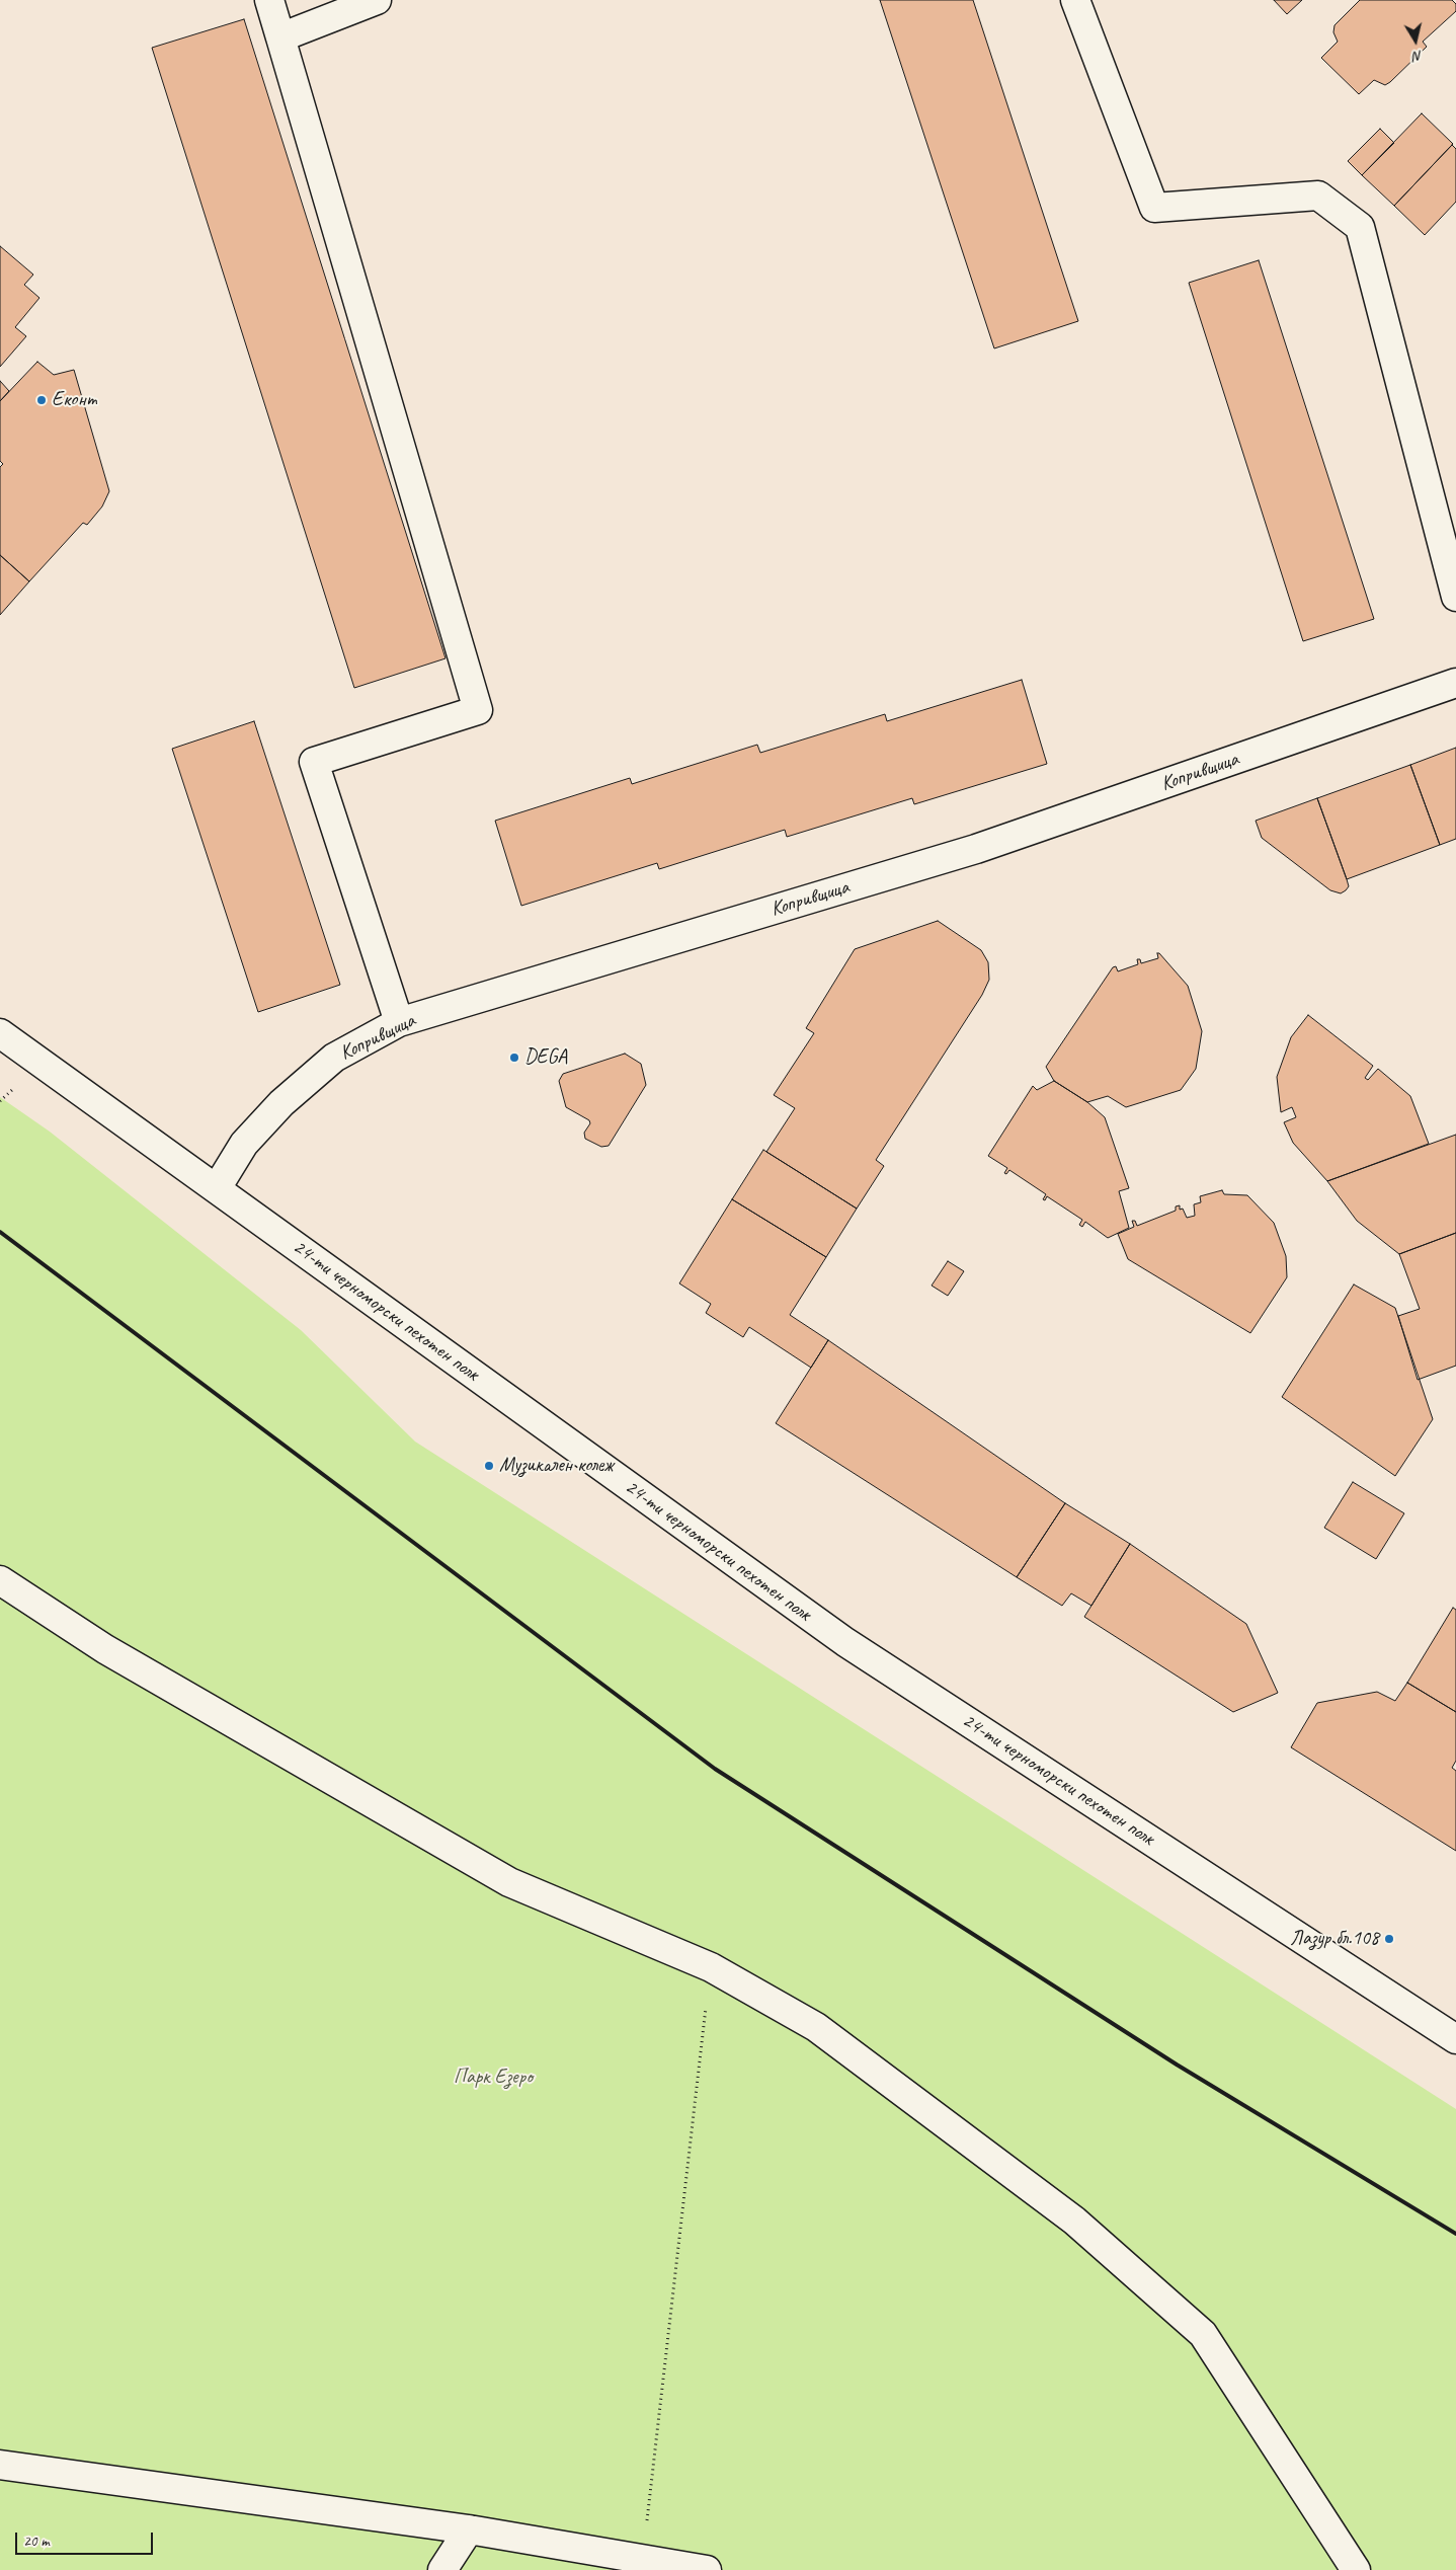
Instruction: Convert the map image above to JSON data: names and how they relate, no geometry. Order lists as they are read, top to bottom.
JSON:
{
  "streets": {
    "street": ["Копривщица", "24-ти черноморски пехотен полк"]
  },
  "crossings": [
    ["Копривщица", "24-ти черноморски пехотен полк"]
  ],
  "parks": ["Парк Езеро"],
  "places": [
    "Еконт",
    "DEGA",
    "Музикален колеж",
    "Лазур бл.108"
  ],
  "scale_bar": "20 m",
  "north": "bottom"
}
